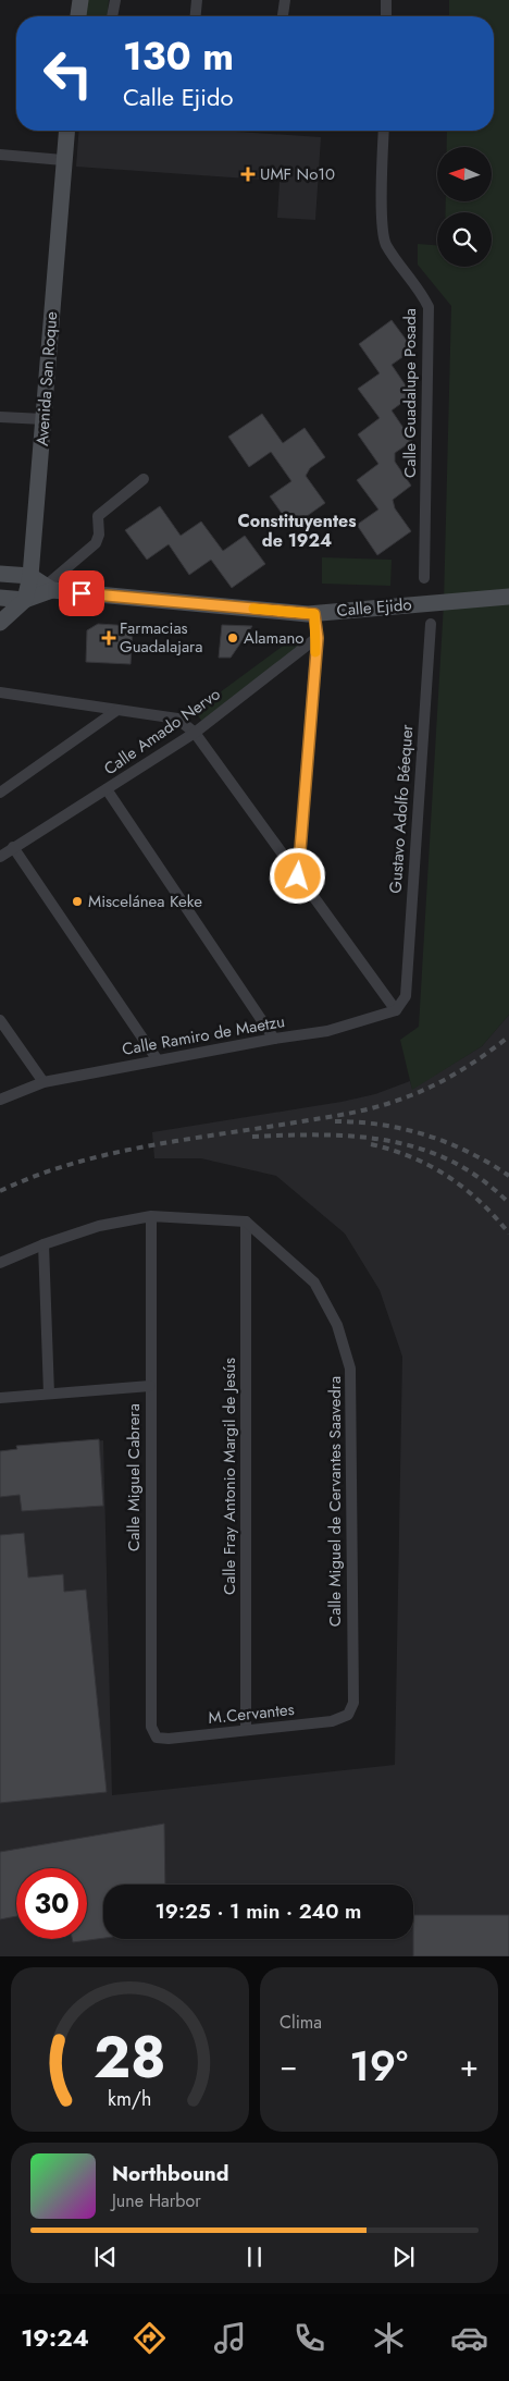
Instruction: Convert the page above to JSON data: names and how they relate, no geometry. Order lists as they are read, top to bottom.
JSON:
{
  "streets": {
    "street": [
      "Avenida San Roque",
      "Calle Guadalupe Posada",
      "Calle Ejido",
      "Calle Amado Nervo",
      "Gustavo Adolfo Béequer",
      "Calle Ramiro de Maetzu",
      "Calle Fray Antonio Margil de Jesús",
      "Calle Miguel Cabrera",
      "Calle Miguel de Cervantes Saavedra",
      "M.Cervantes"
    ]
  },
  "crossings": [
    ["Avenida San Roque", "Calle Ejido"],
    ["Gustavo Adolfo Béequer", "Calle Ramiro de Maetzu"],
    ["Calle Fray Antonio Margil de Jesús", "Calle Miguel de Cervantes Saavedra"],
    ["Calle Fray Antonio Margil de Jesús", "M.Cervantes"],
    ["Calle Miguel Cabrera", "M.Cervantes"],
    ["Calle Miguel de Cervantes Saavedra", "M.Cervantes"]
  ],
  "districts": ["Constituyentes de 1924"],
  "places": {
    "health": ["UMF No10", "Farmacias Guadalajara"],
    "other": ["Alamano", "Miscelánea Keke"]
  },
  "north": "left",
  "page": {
    "turn": ["130 m", "Calle Ejido"],
    "limit": "30",
    "trip": "19:25 · 1 min · 240 m",
    "tile": "Clima",
    "heat": ["−", "19°", "+"],
    "song": ["Northbound", "June Harbor"],
    "tabs": "19:24",
    "gauge": ["28", "km/h"]
  }
}
